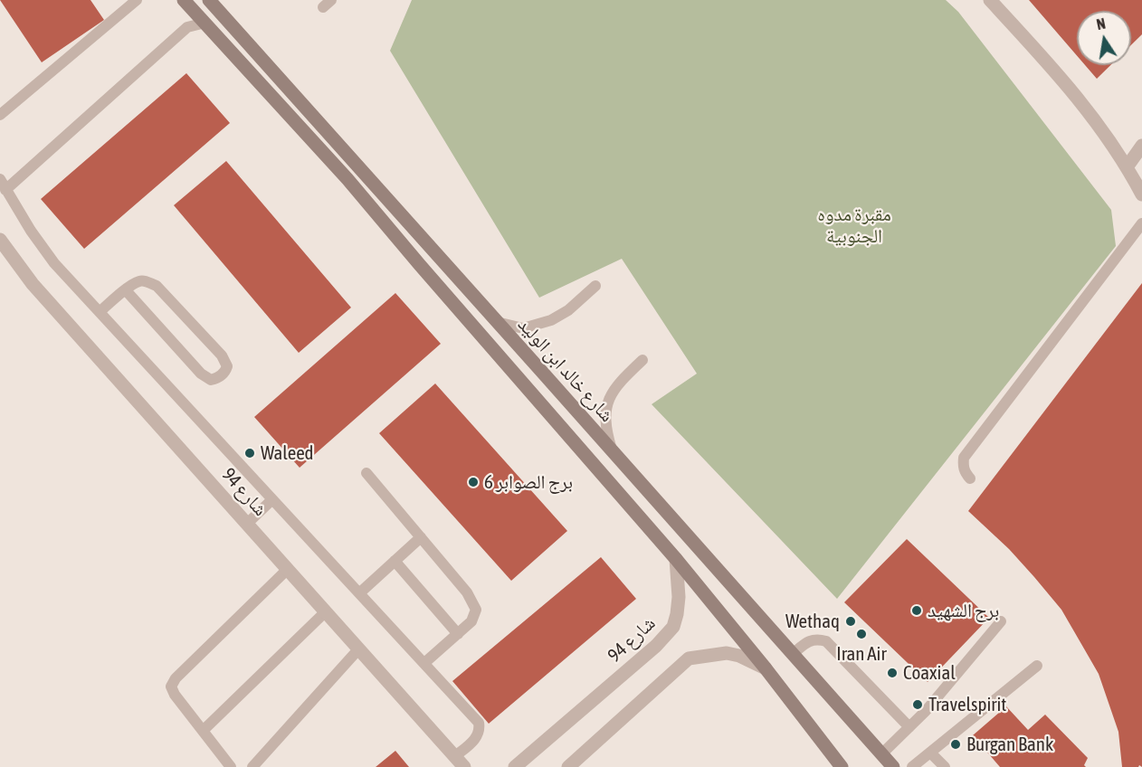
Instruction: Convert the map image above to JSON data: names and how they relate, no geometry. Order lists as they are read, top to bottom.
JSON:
{
  "streets": {
    "main road": ["شارع خالد ابن الوليد"],
    "street": ["شارع 94"]
  },
  "parks": ["مقبرة مدوه الجنوبية"],
  "places": [
    "Waleed",
    "برج الصوابر 6",
    "برج الشهيد",
    "Wethaq",
    "Iran Air",
    "Coaxial",
    "Travelspirit",
    "Burgan Bank"
  ],
  "north": "top"
}
